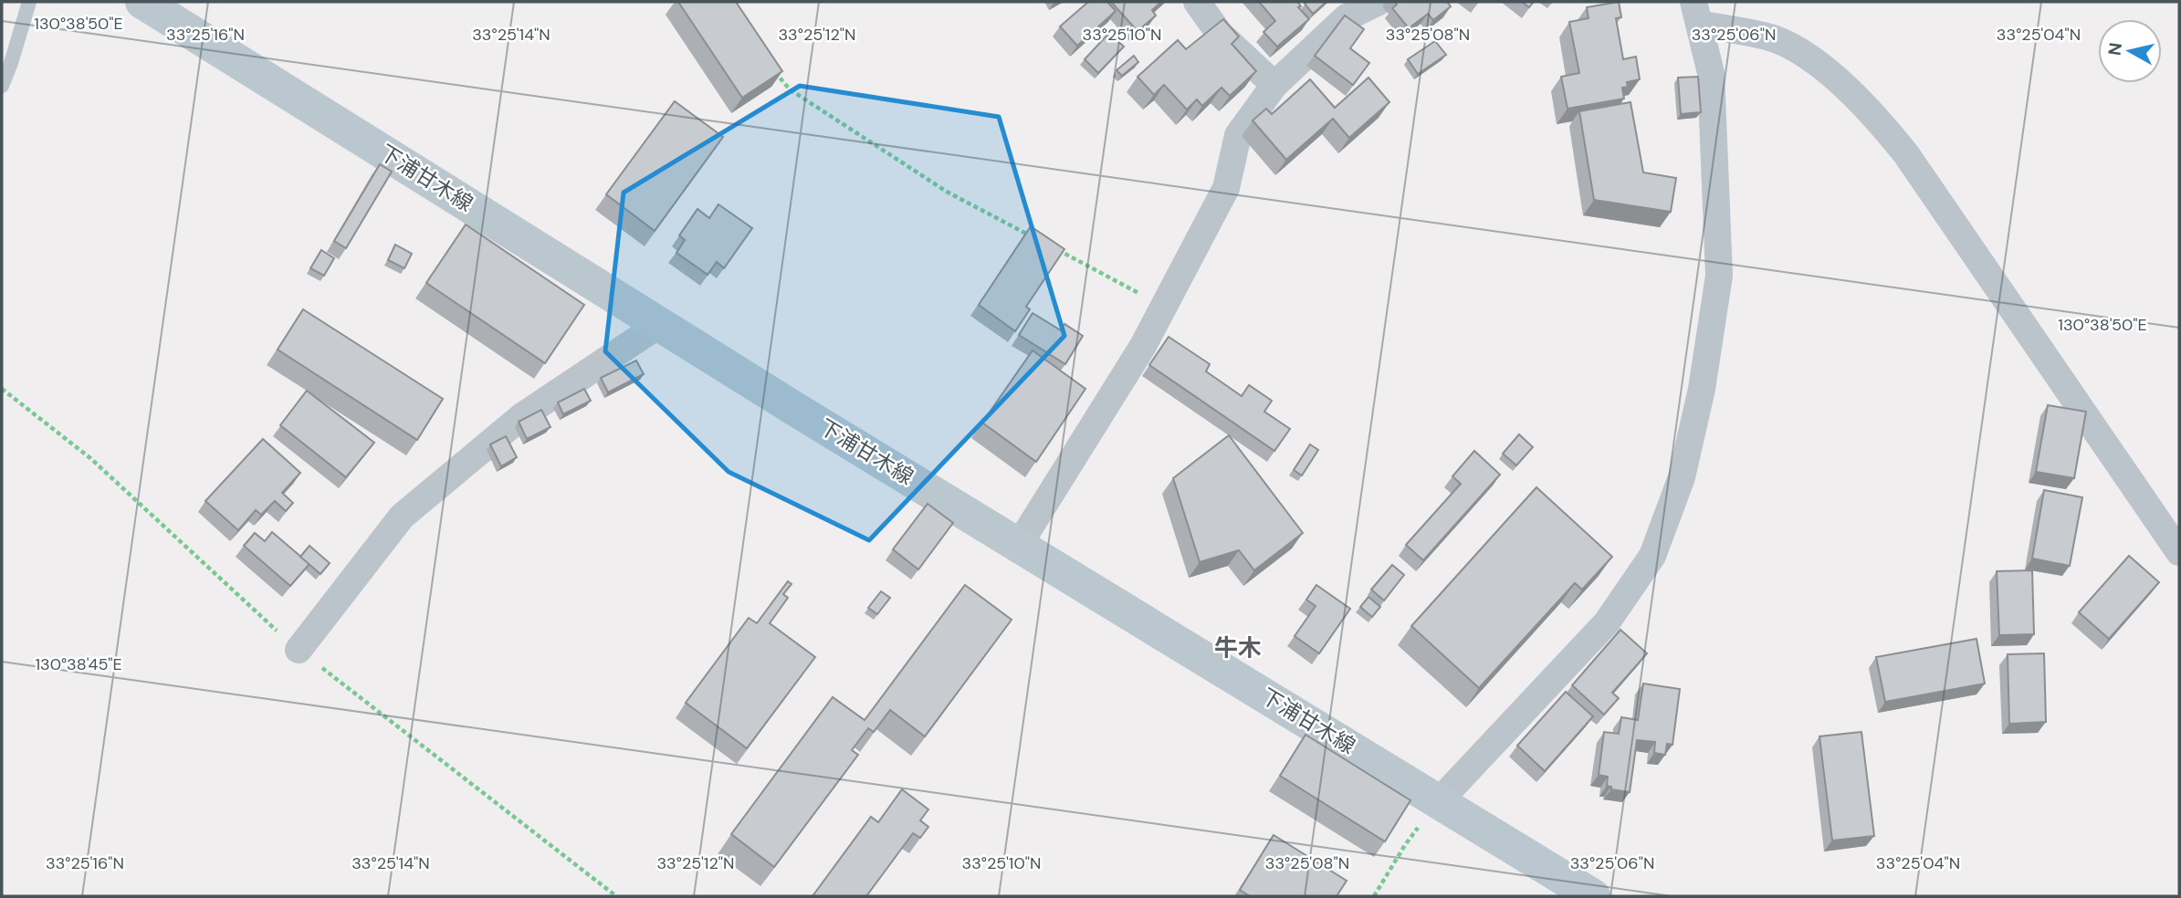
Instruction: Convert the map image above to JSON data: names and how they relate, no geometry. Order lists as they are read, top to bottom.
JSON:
{
  "streets": {
    "main road": ["下浦甘木線"]
  },
  "districts": ["牛木"],
  "north": "left",
  "coordinates": [
    "130°38'50\"E",
    "33°25'16\"N",
    "33°25'14\"N",
    "33°25'12\"N",
    "33°25'10\"N",
    "33°25'08\"N",
    "33°25'06\"N",
    "33°25'04\"N",
    "130°38'45\"E"
  ]
}
